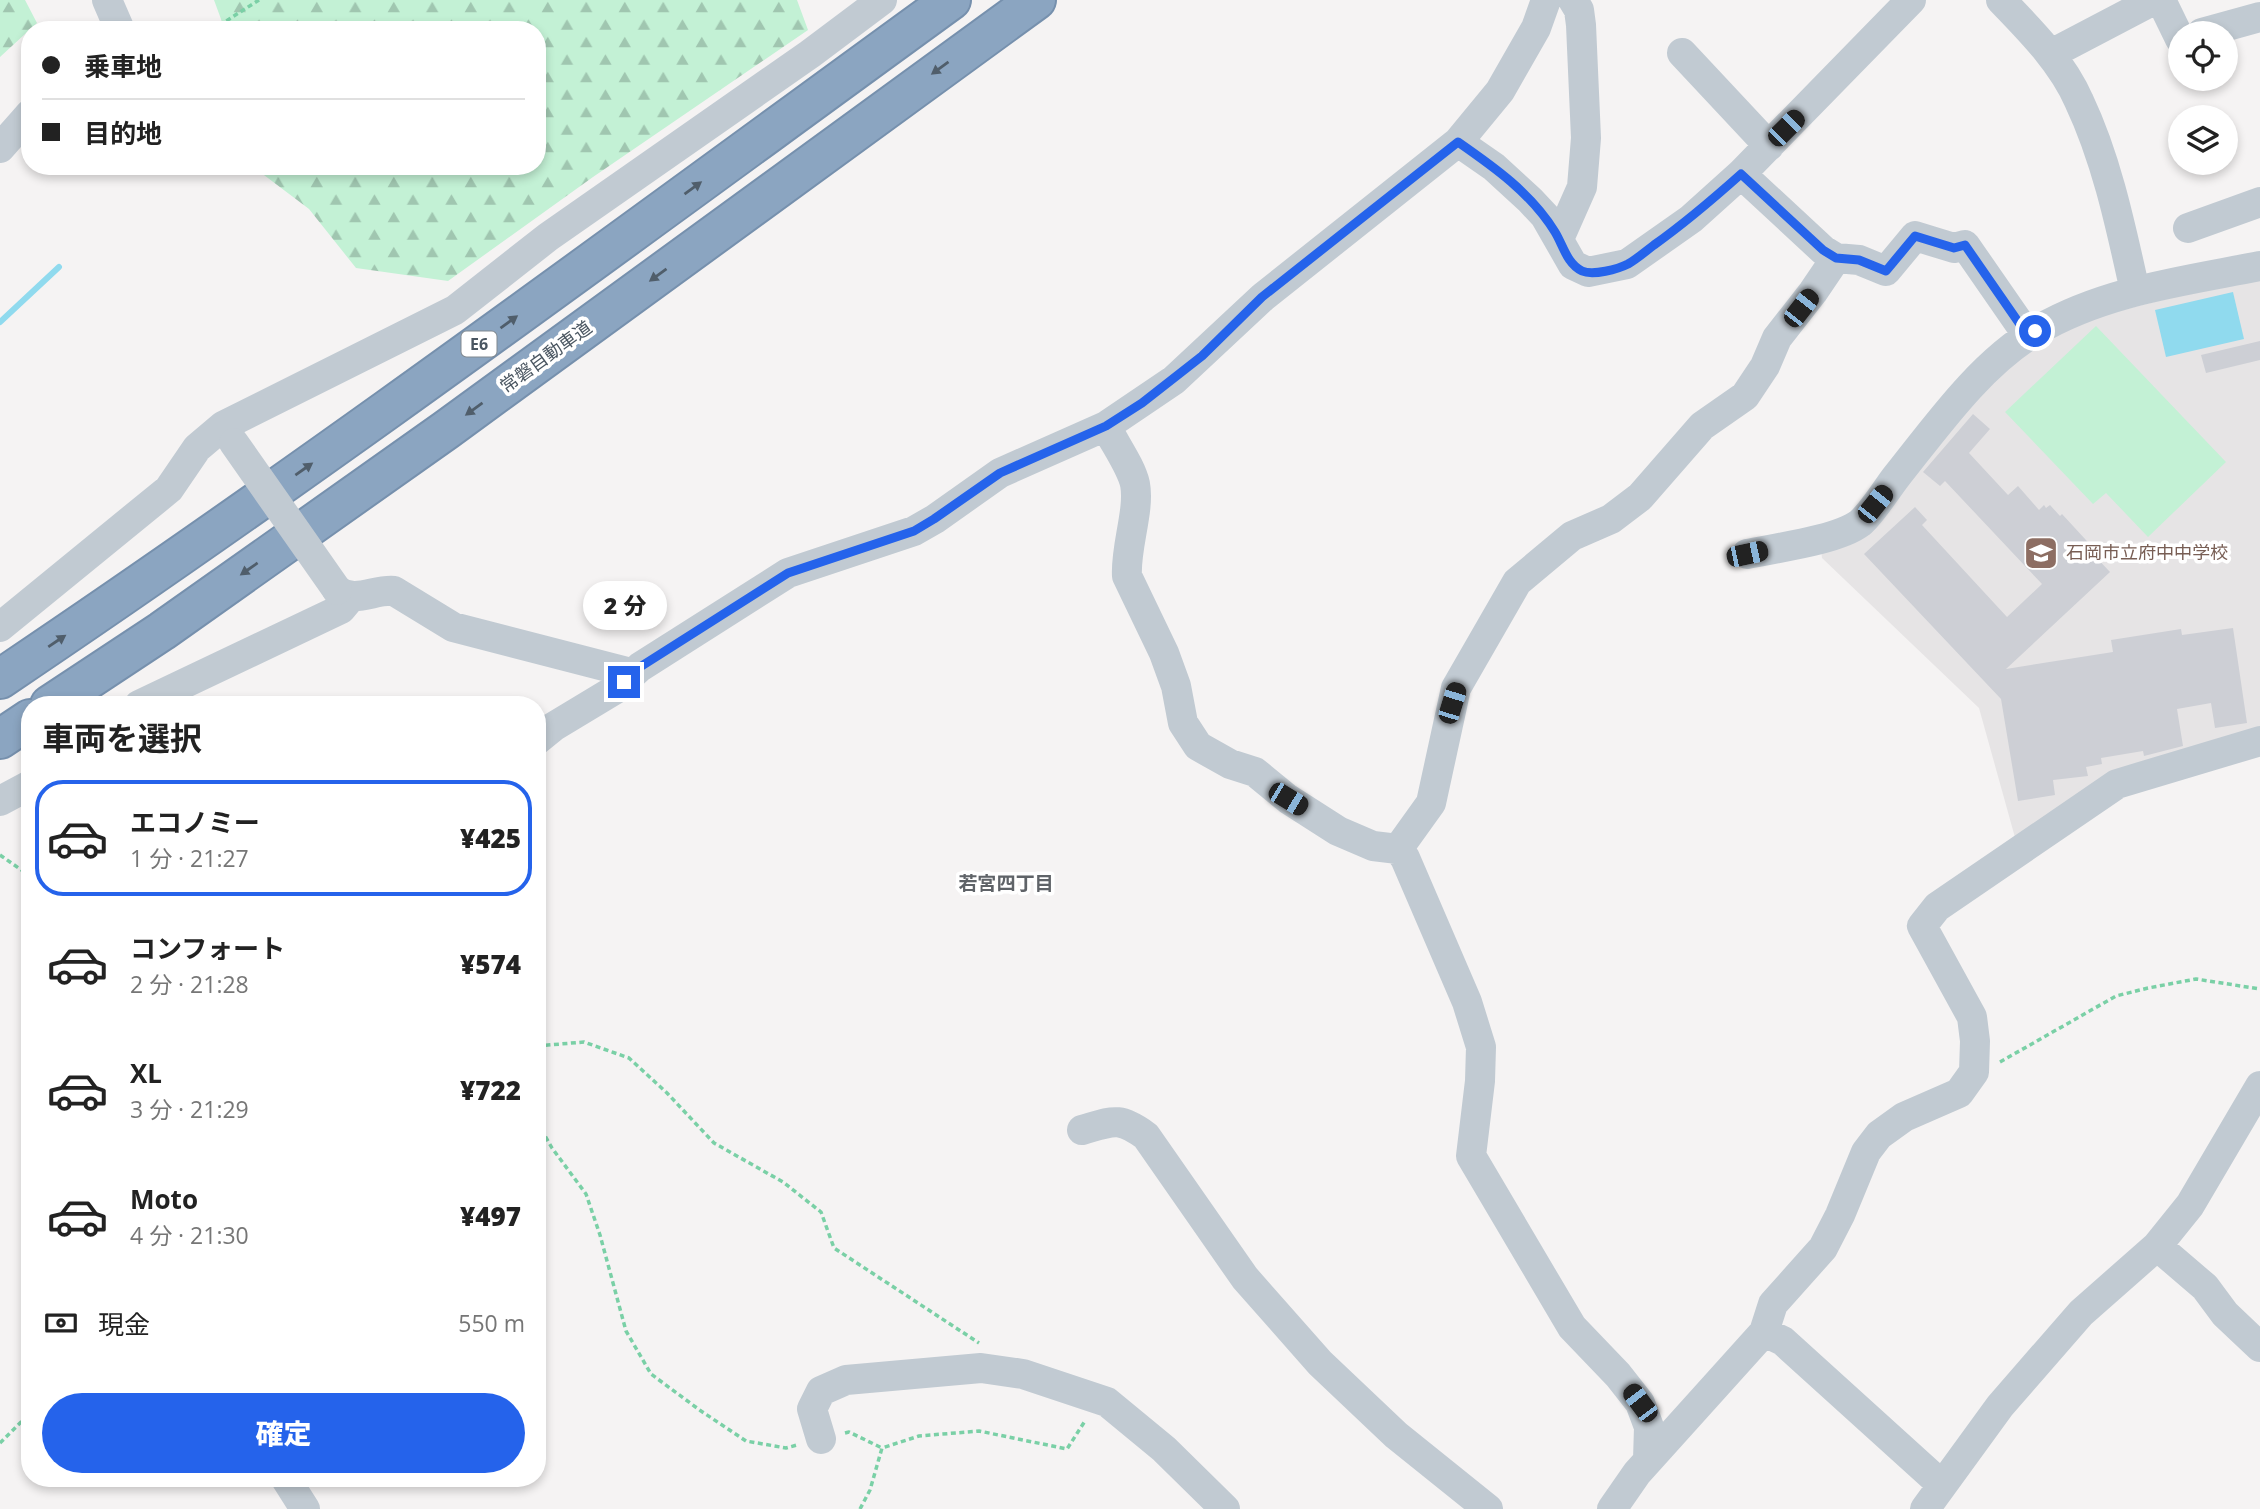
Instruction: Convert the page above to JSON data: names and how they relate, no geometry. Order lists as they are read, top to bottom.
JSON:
{
  "streets": {
    "highway": ["E6", "常磐自動車道"]
  },
  "districts": ["若宮四丁目"],
  "places": {
    "school or university": ["石岡市立府中中学校"]
  },
  "page": {
    "banner": ["乗車地", "目的地"],
    "bubble": "2 分",
    "heading": "車両を選択",
    "list": [
      {
        "name": "エコノミー",
        "note": "1 分 · 21:27",
        "value": "¥425"
      },
      {
        "name": "コンフォート",
        "note": "2 分 · 21:28",
        "value": "¥574"
      },
      {
        "name": "XL",
        "note": "3 分 · 21:29",
        "value": "¥722"
      },
      {
        "name": "Moto",
        "note": "4 分 · 21:30",
        "value": "¥497"
      }
    ],
    "pay": ["現金", "550 m"],
    "buttons": "確定"
  }
}
